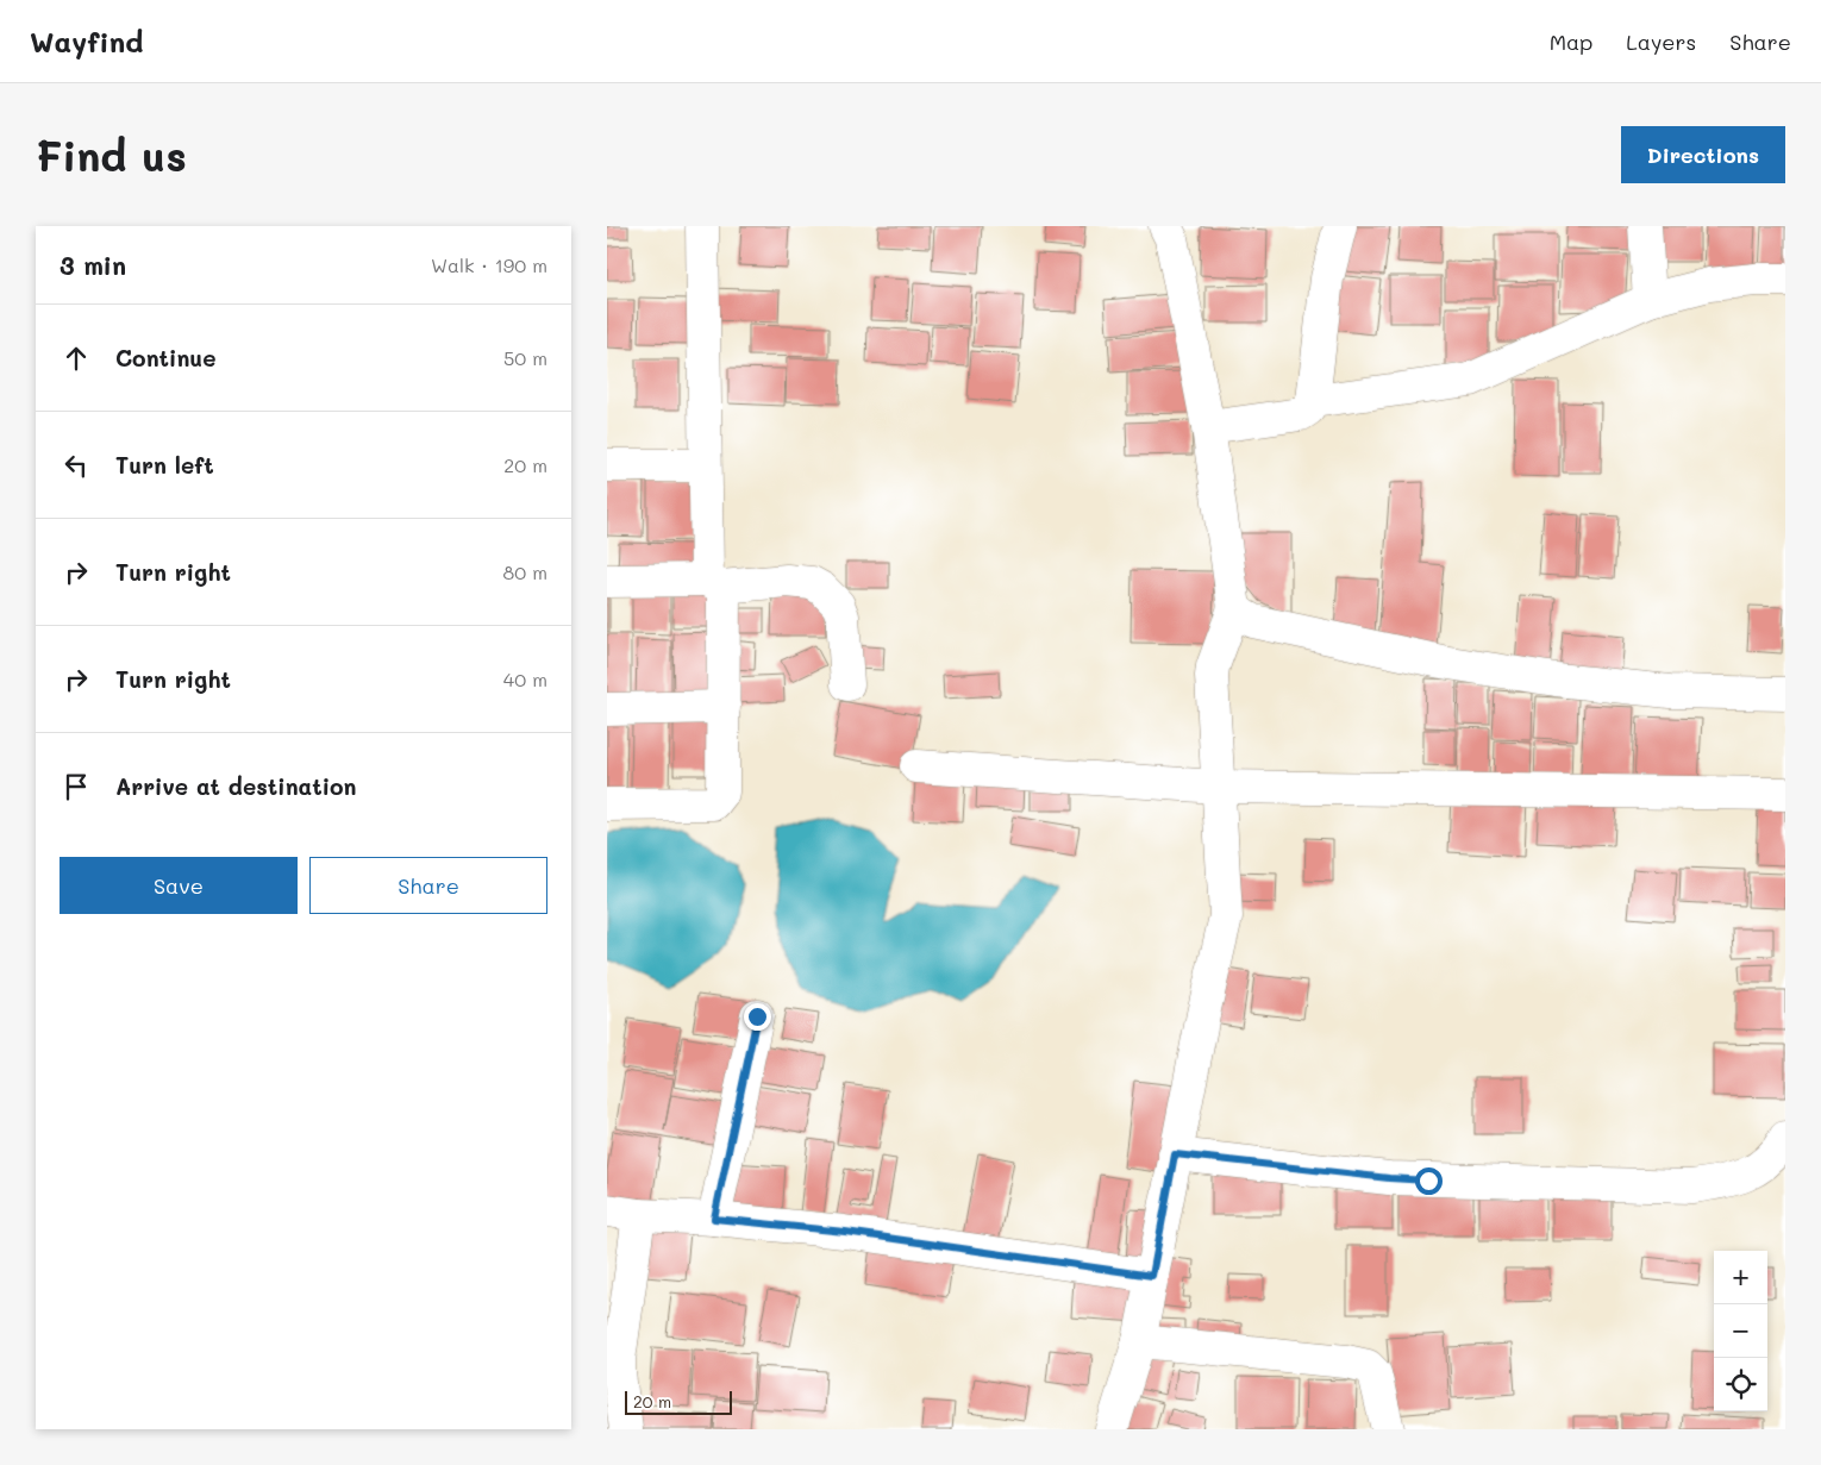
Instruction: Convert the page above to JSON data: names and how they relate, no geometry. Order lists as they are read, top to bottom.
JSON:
{
  "scale_bar": "20 m",
  "page": {
    "header": "Wayfind",
    "nav": ["Map", "Layers", "Share"],
    "buttons": [
      "Directions",
      ["Save", "Share"]
    ],
    "title": "Find us",
    "heading": ["3 min", "Walk · 190 m"],
    "list": [
      ["Continue", "50 m"],
      ["Turn left", "20 m"],
      ["Turn right", "80 m"],
      ["Turn right", "40 m"],
      "Arrive at destination"
    ],
    "map_buttons": ["+", "−"],
    "scale": "20 m"
  }
}
